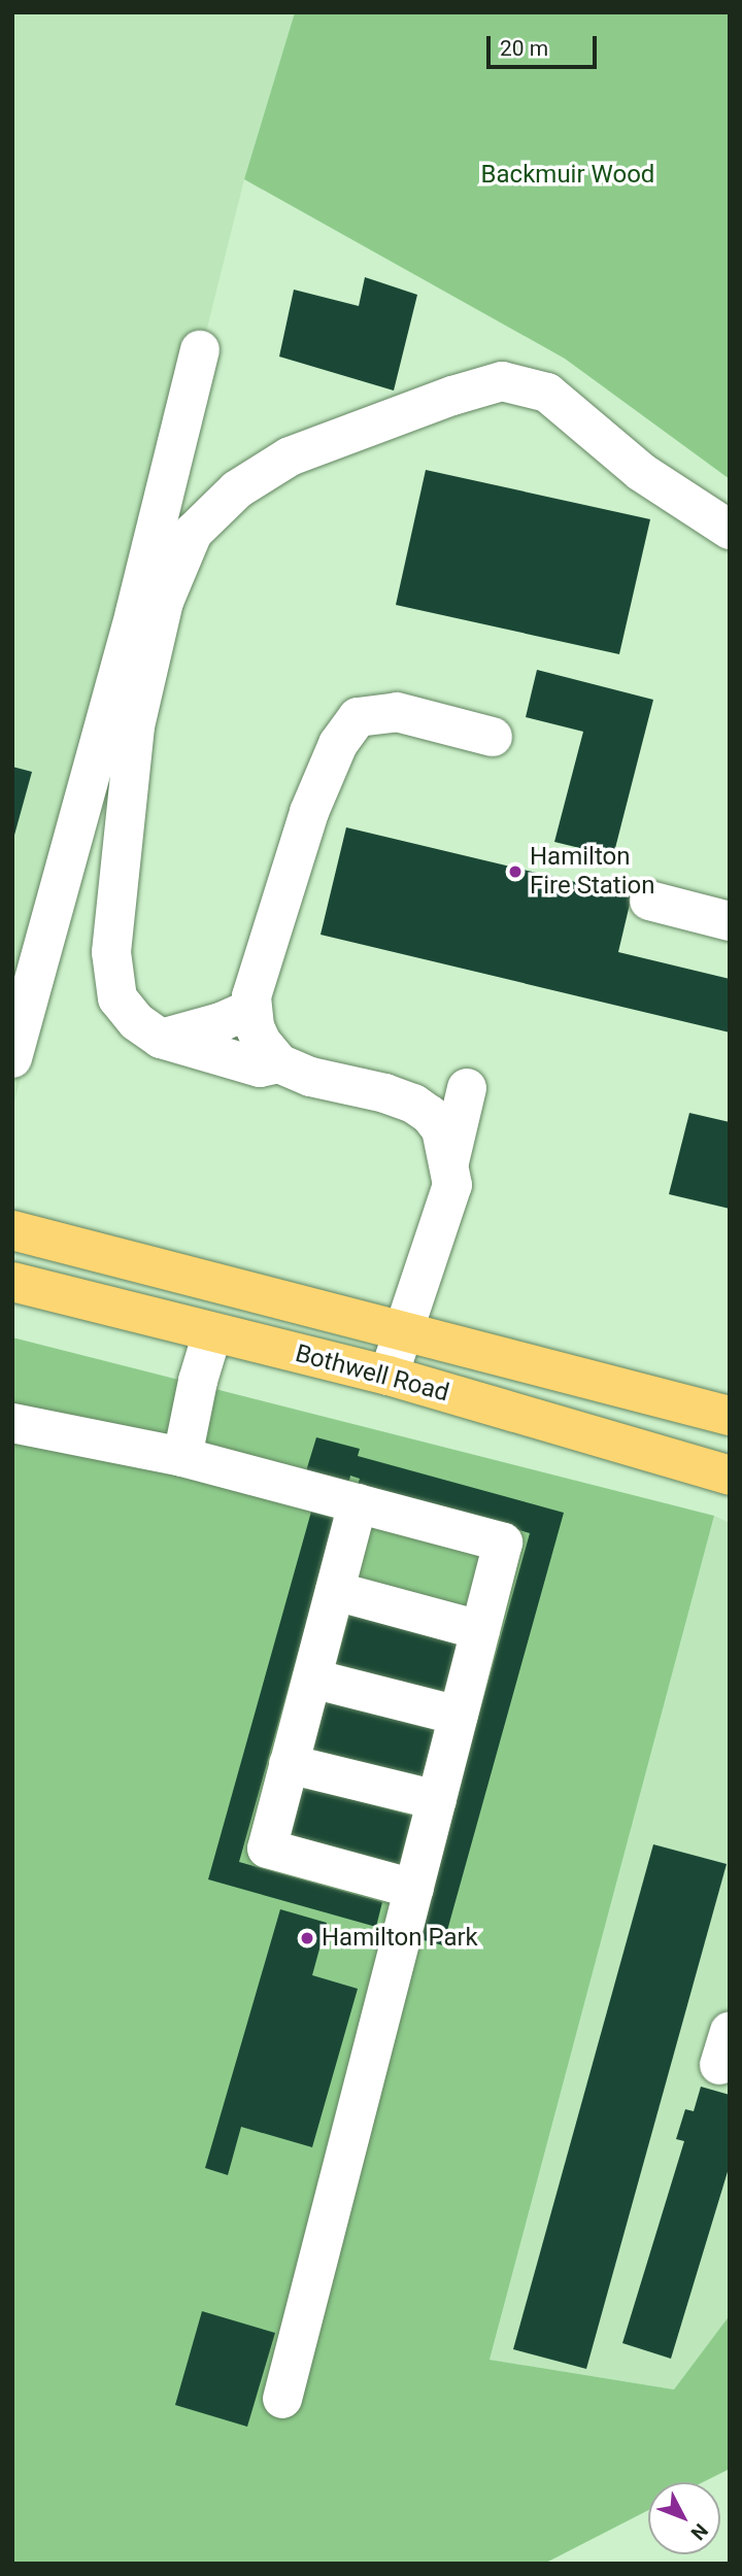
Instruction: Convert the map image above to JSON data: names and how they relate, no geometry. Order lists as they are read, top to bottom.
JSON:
{
  "streets": {
    "main road": ["Bothwell Road"]
  },
  "parks": ["Backmuir Wood"],
  "places": ["Hamilton Fire Station", "Hamilton Park"],
  "scale_bar": "20 m",
  "north": "bottom right"
}
